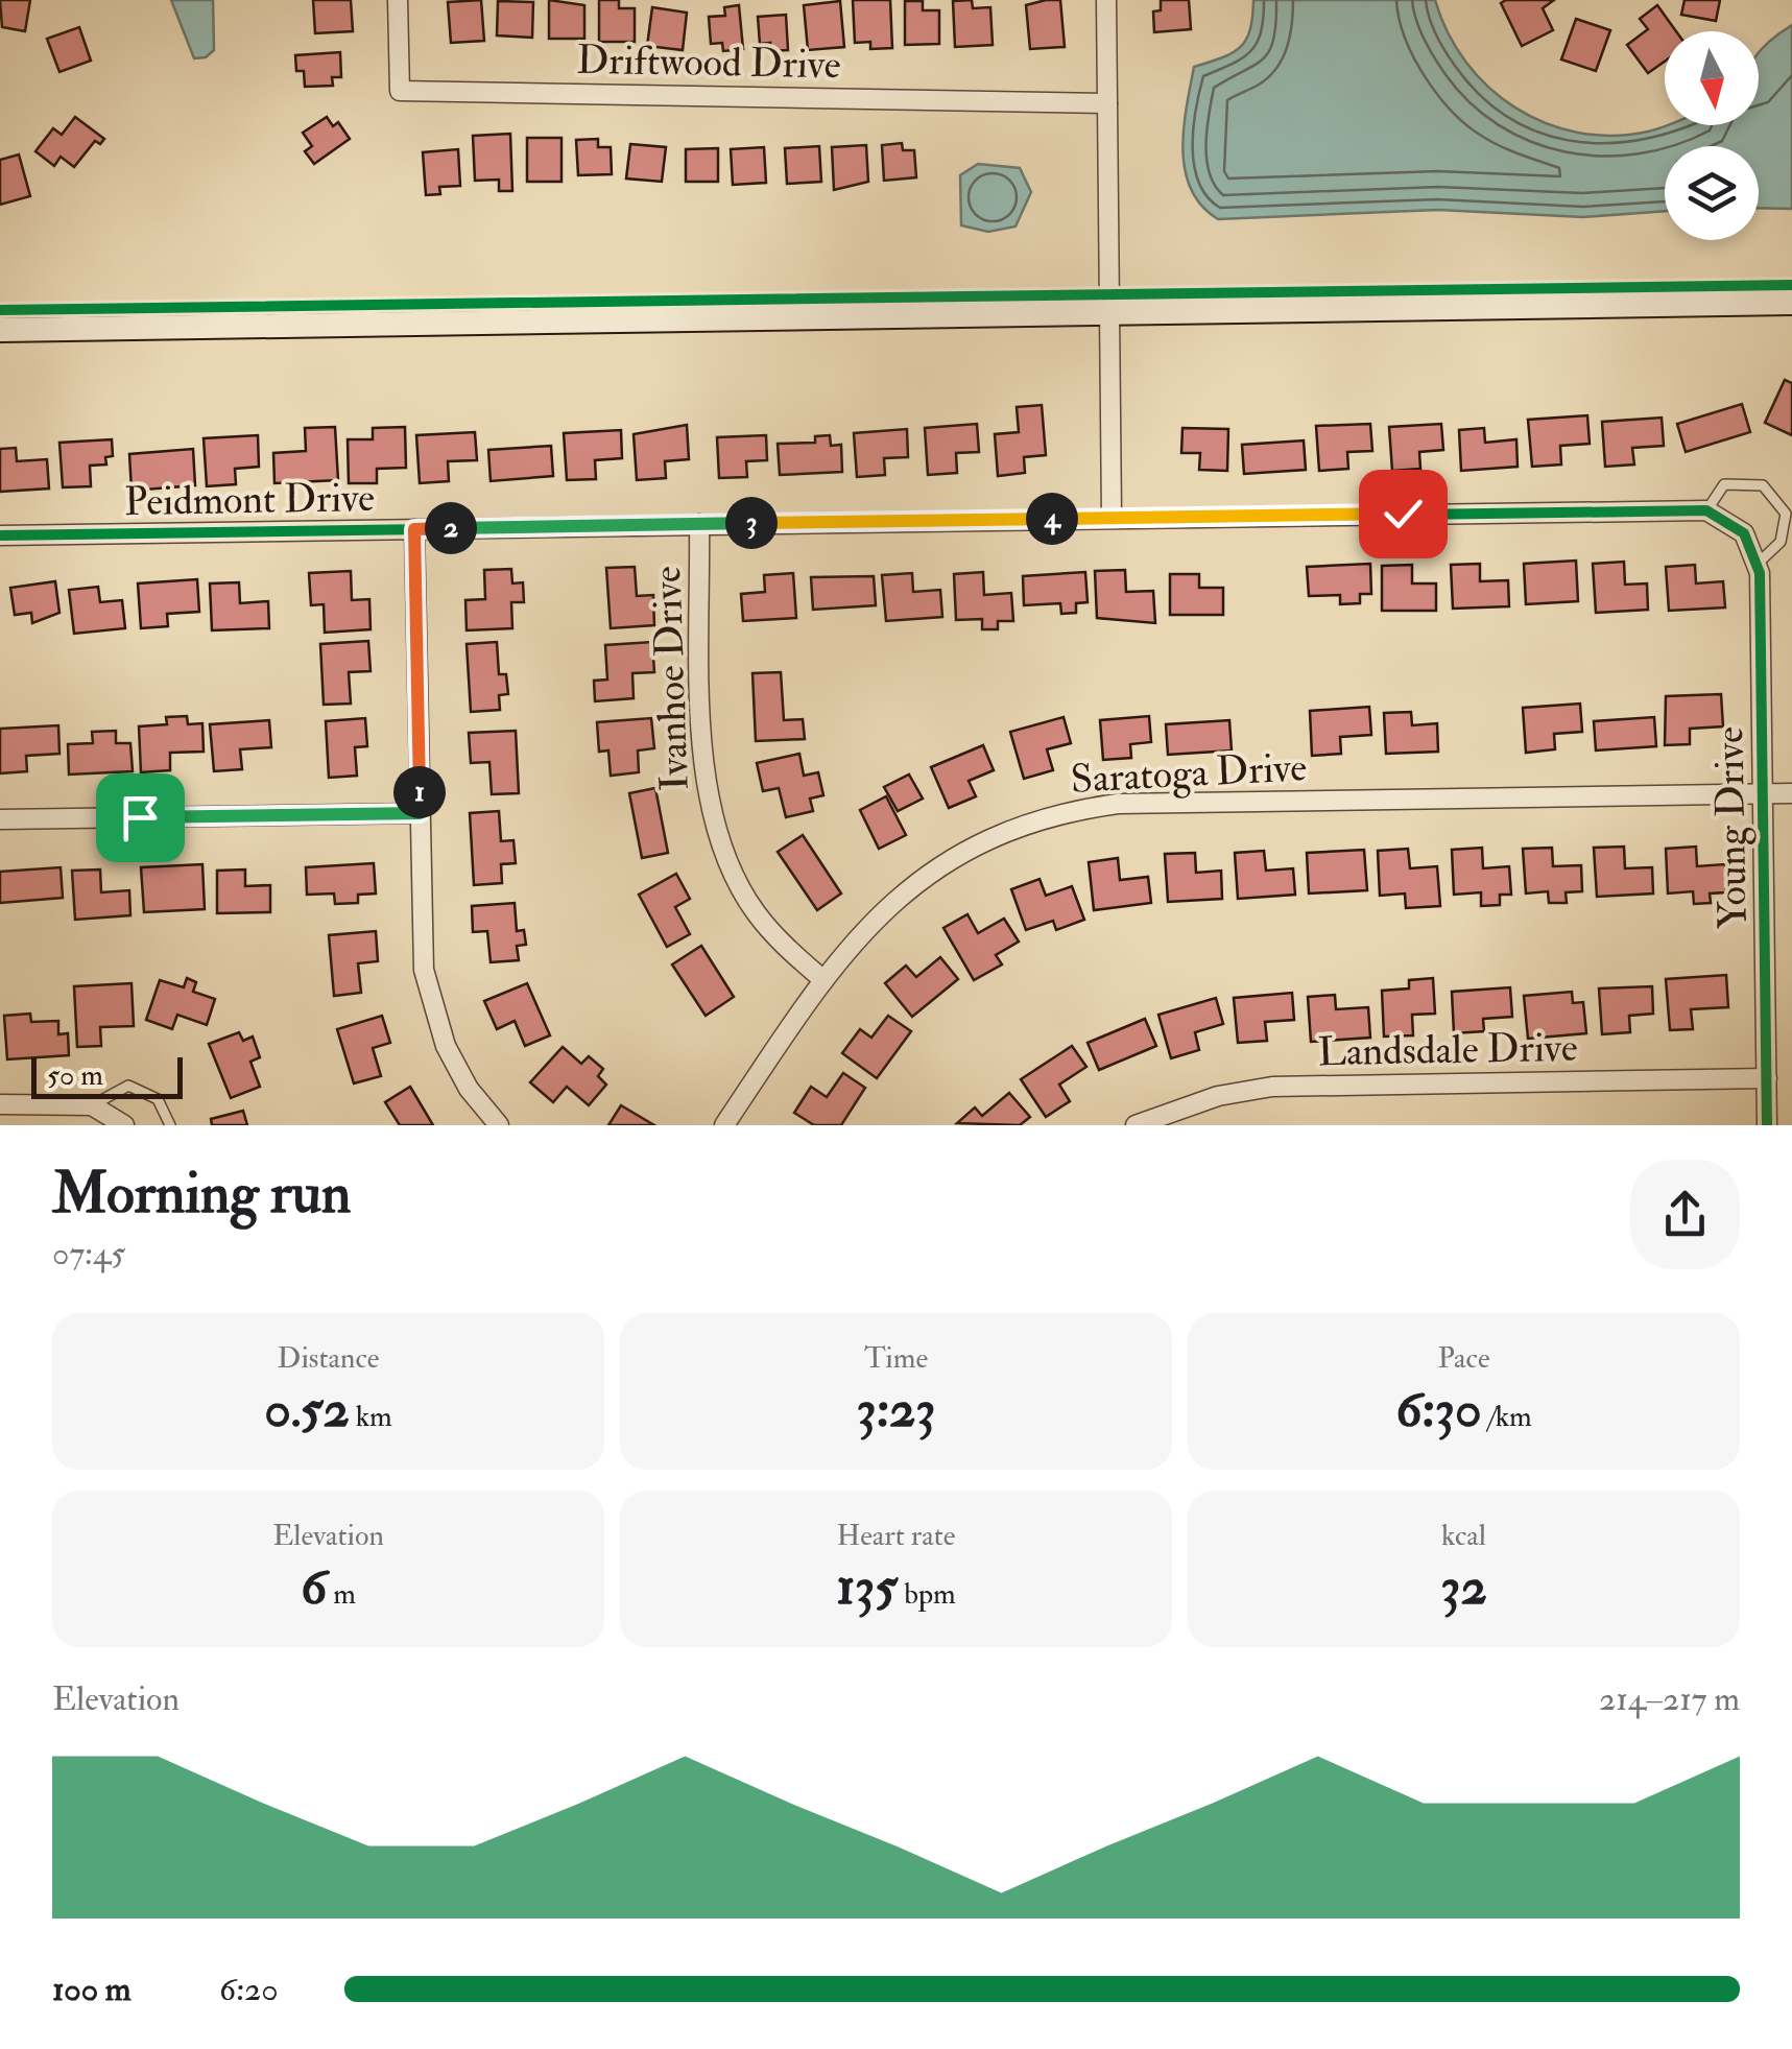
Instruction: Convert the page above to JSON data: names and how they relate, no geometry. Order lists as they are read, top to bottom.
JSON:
{
  "streets": {
    "street": [
      "Driftwood Drive",
      "Peidmont Drive",
      "Ivanhoe Drive",
      "Saratoga Drive",
      "Young Drive",
      "Landsdale Drive"
    ]
  },
  "crossings": [
    ["Peidmont Drive", "Ivanhoe Drive"],
    ["Peidmont Drive", "Young Drive"],
    ["Ivanhoe Drive", "Saratoga Drive"],
    ["Saratoga Drive", "Young Drive"],
    ["Young Drive", "Landsdale Drive"]
  ],
  "scale_bar": "50 m",
  "north": "bottom",
  "page": {
    "pins": [
      "4",
      "3",
      "2",
      "1"
    ],
    "scale": "50 m",
    "heading": ["Morning run", "07:45"],
    "stats": [
      ["Distance", "0.52 km"],
      ["Time", "3:23"],
      ["Pace", "6:30 /km"],
      ["Elevation", "6 m"],
      ["Heart rate", "135 bpm"],
      ["kcal", "32"]
    ],
    "chart": ["Elevation", "214–217 m"],
    "list": [
      {
        "name": "100 m",
        "note": "6:20"
      }
    ]
  }
}
